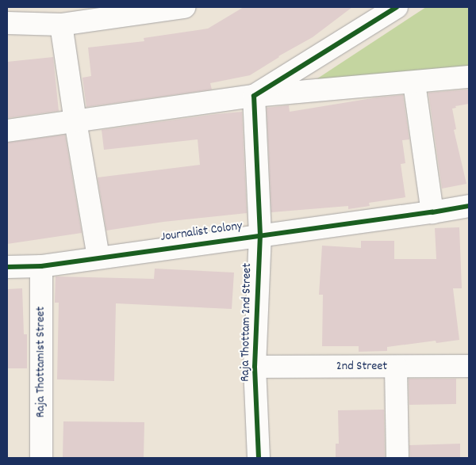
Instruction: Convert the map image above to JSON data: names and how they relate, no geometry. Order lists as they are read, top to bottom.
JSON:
{
  "streets": {
    "street": [
      "Journalist Colony",
      "Raja Thottam 2nd Street",
      "Raja Thottam1st Street",
      "2nd Street"
    ]
  },
  "crossings": [
    ["Journalist Colony", "Raja Thottam 2nd Street"],
    ["Journalist Colony", "Raja Thottam1st Street"],
    ["Raja Thottam 2nd Street", "2nd Street"]
  ]
}
